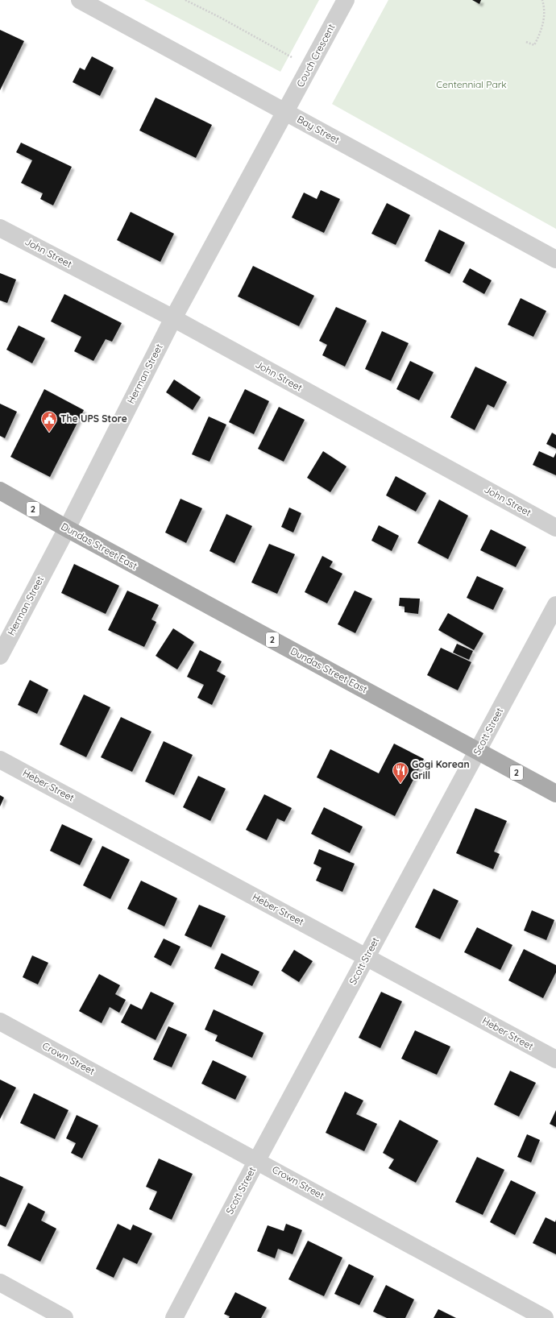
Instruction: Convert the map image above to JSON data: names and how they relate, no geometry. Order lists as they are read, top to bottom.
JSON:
{
  "streets": {
    "main road": ["2", "Dundas Street East"],
    "street": [
      "Couch Crescent",
      "Bay Street",
      "John Street",
      "Herman Street",
      "Scott Street",
      "Heber Street",
      "Crown Street"
    ]
  },
  "crossings": [
    ["Couch Crescent", "Bay Street"],
    ["Couch Crescent", "Herman Street"],
    ["Bay Street", "Herman Street"],
    ["John Street", "Herman Street"],
    ["Herman Street", "Dundas Street East"],
    ["Dundas Street East", "Scott Street"],
    ["Scott Street", "Heber Street"],
    ["Scott Street", "Crown Street"]
  ],
  "parks": ["Centennial Park"],
  "places": {
    "public building": ["The UPS Store"],
    "restaurant": ["Gogi Korean Grill"]
  }
}
